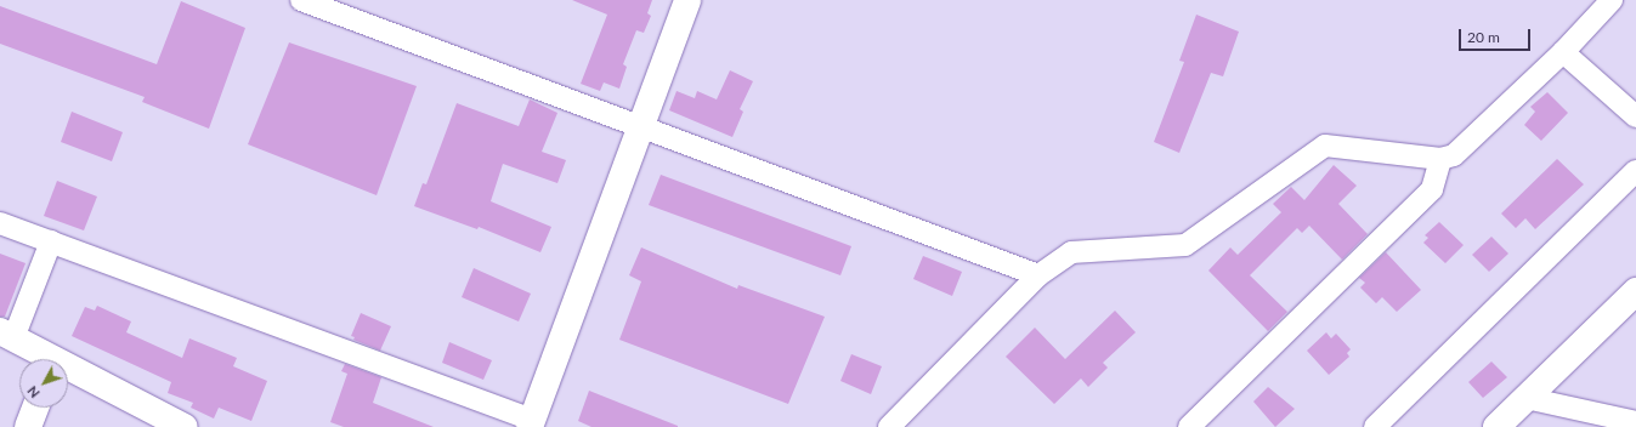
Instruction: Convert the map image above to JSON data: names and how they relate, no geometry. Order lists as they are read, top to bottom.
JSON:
{
  "scale_bar": "20 m",
  "north": "bottom left"
}
